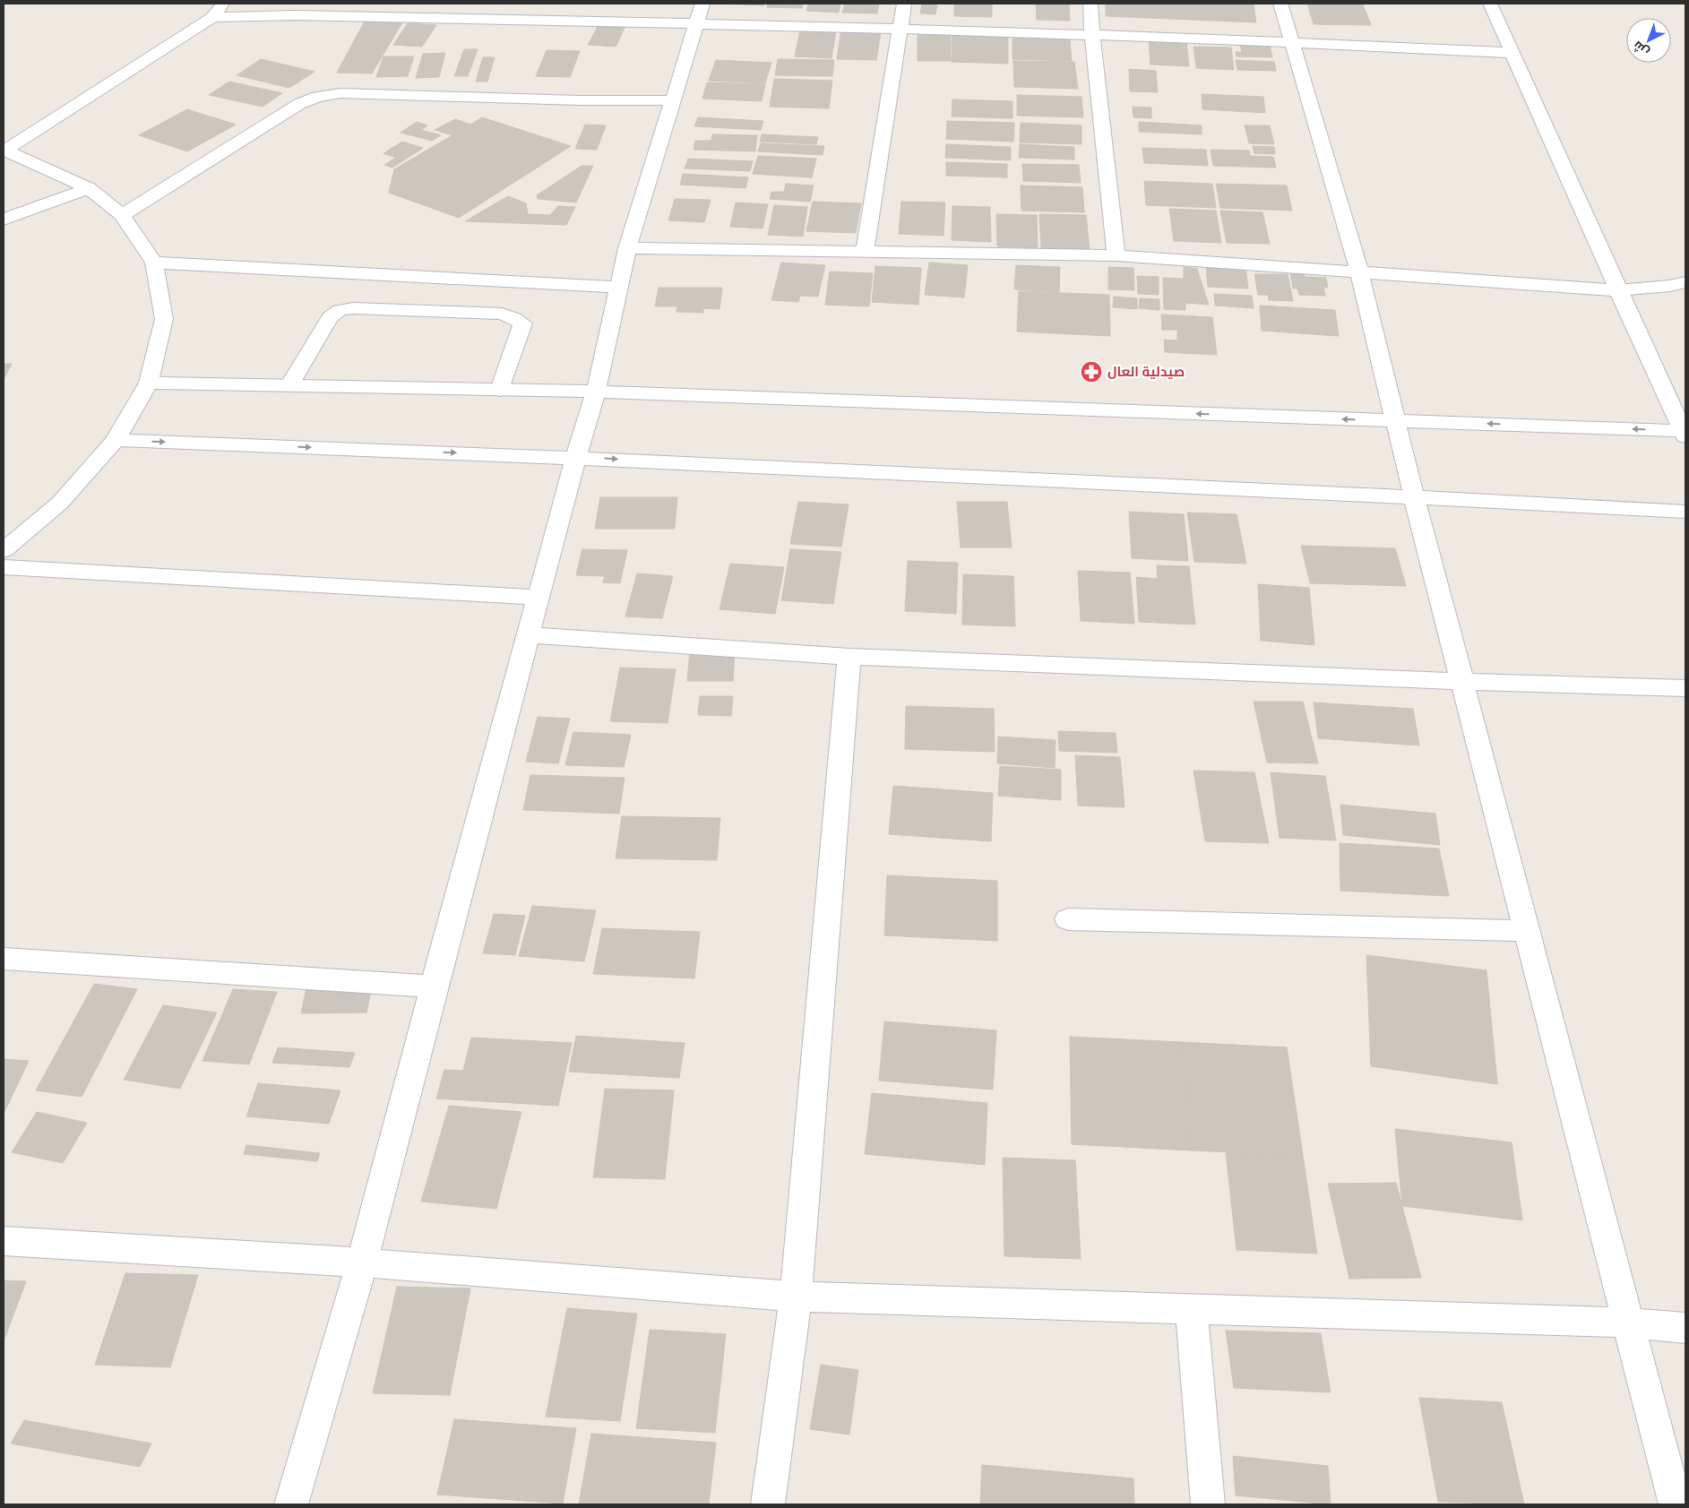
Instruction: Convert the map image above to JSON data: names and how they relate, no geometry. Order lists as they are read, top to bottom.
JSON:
{
  "places": {
    "pharmacy": ["صيدلية العال"]
  },
  "north": "bottom left"
}
